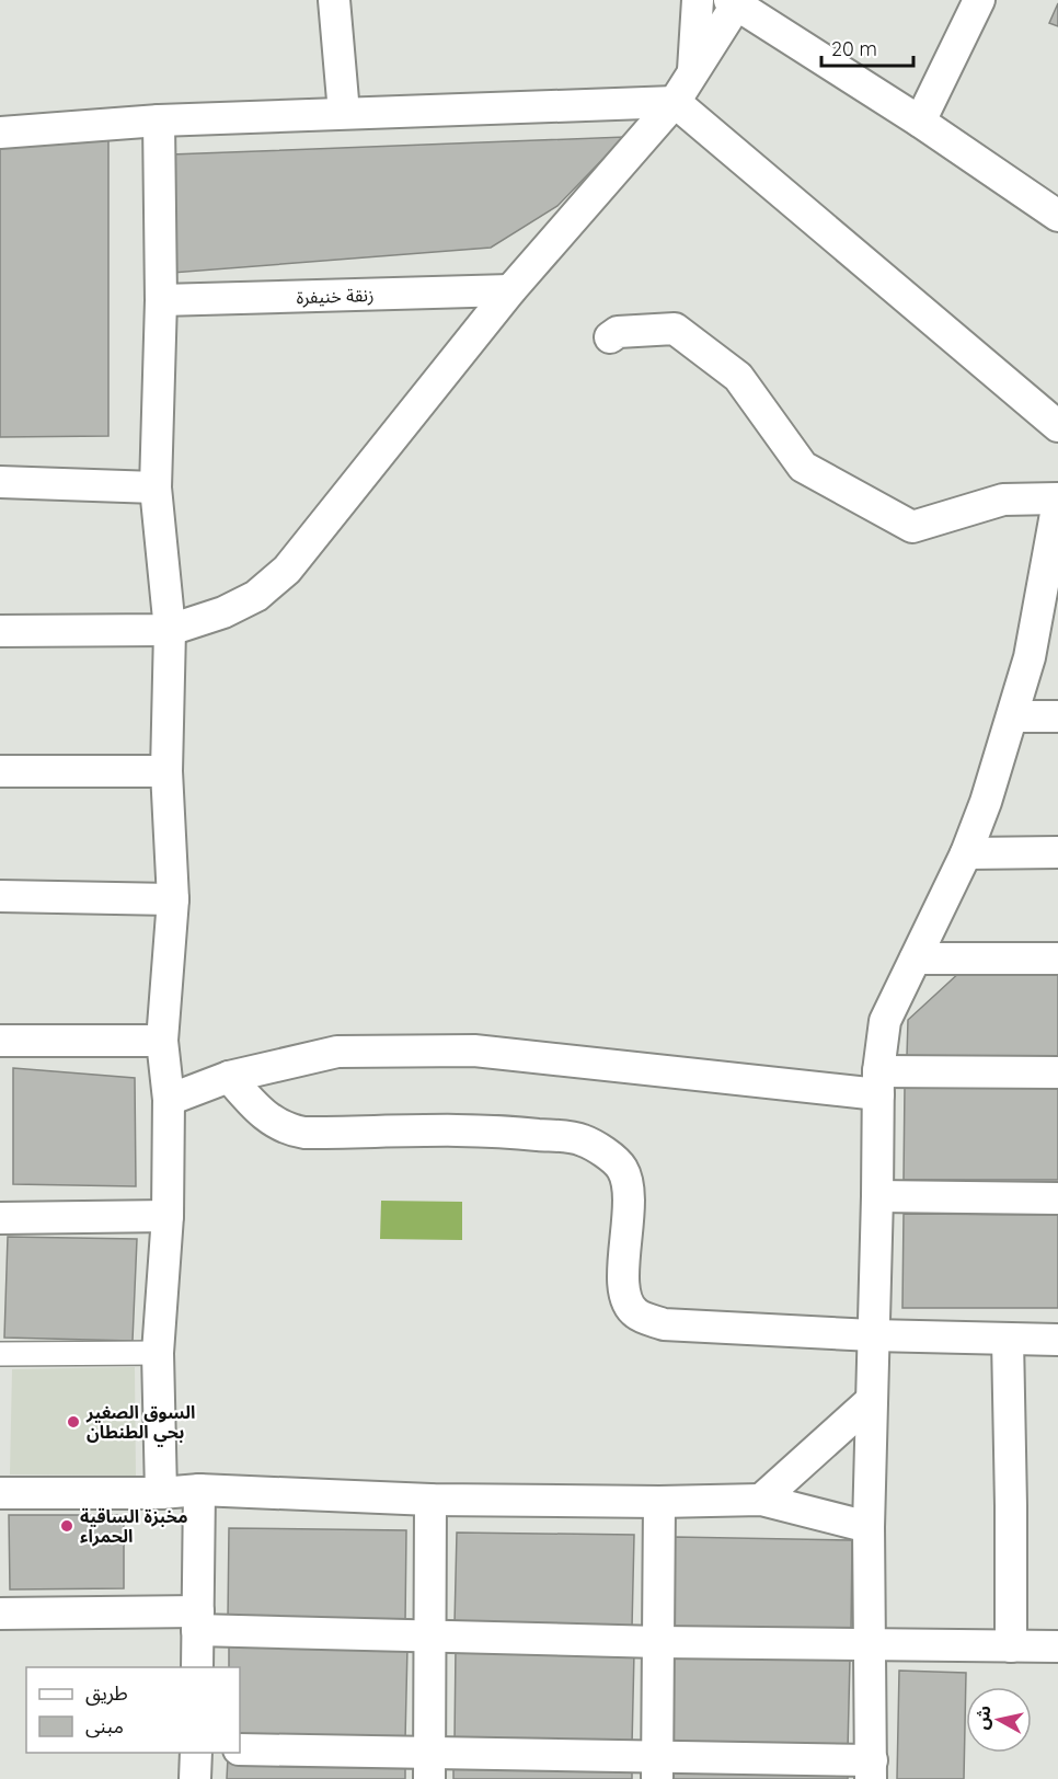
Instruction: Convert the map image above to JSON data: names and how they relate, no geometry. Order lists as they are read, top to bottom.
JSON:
{
  "streets": {
    "street": ["زنقة خنيفرة"]
  },
  "places": ["السوق الصغير بحي الطنطان", "مخبزة الساقية الحمراء"],
  "legend": ["طريق", "مبنى"],
  "scale_bar": "20 m",
  "north": "left"
}
